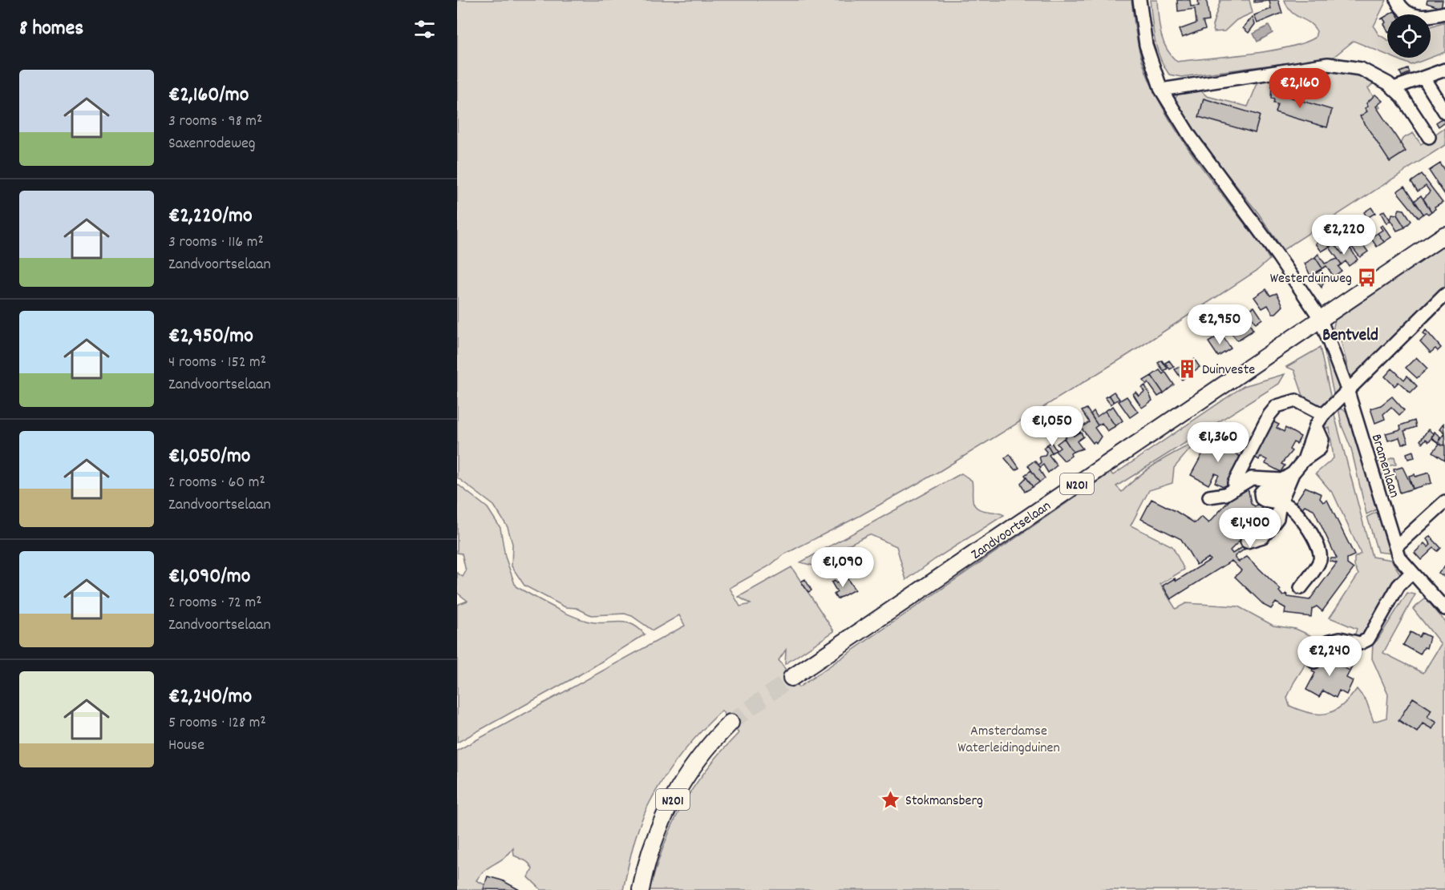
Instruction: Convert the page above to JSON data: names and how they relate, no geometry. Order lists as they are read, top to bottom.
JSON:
{
  "streets": {
    "main road": ["N201", "Zandvoortselaan"],
    "street": ["Bramenlaan"]
  },
  "crossings": [
    ["Bramenlaan", "Zandvoortselaan"]
  ],
  "districts": ["Bentveld"],
  "parks": ["Amsterdamse Waterleidingduinen"],
  "places": {
    "bus stop": ["Westerduinweg"],
    "building": ["Duinveste"],
    "place": ["Stokmansberg"]
  },
  "page": {
    "heading": "8 homes",
    "list": [
      {
        "name": "€2,160/mo",
        "note": "3 rooms · 98 m² · Saxenrodeweg"
      },
      {
        "name": "€2,220/mo",
        "note": "3 rooms · 116 m² · Zandvoortselaan"
      },
      {
        "name": "€2,950/mo",
        "note": "4 rooms · 152 m² · Zandvoortselaan"
      },
      {
        "name": "€1,050/mo",
        "note": "2 rooms · 60 m² · Zandvoortselaan"
      },
      {
        "name": "€1,090/mo",
        "note": "2 rooms · 72 m² · Zandvoortselaan"
      },
      {
        "name": "€2,240/mo",
        "note": "5 rooms · 128 m² · House"
      }
    ],
    "price": [
      "€2,160",
      "€2,220",
      "€2,950",
      "€1,050",
      "€1,360",
      "€1,400",
      "€1,090",
      "€2,240"
    ]
  }
}
